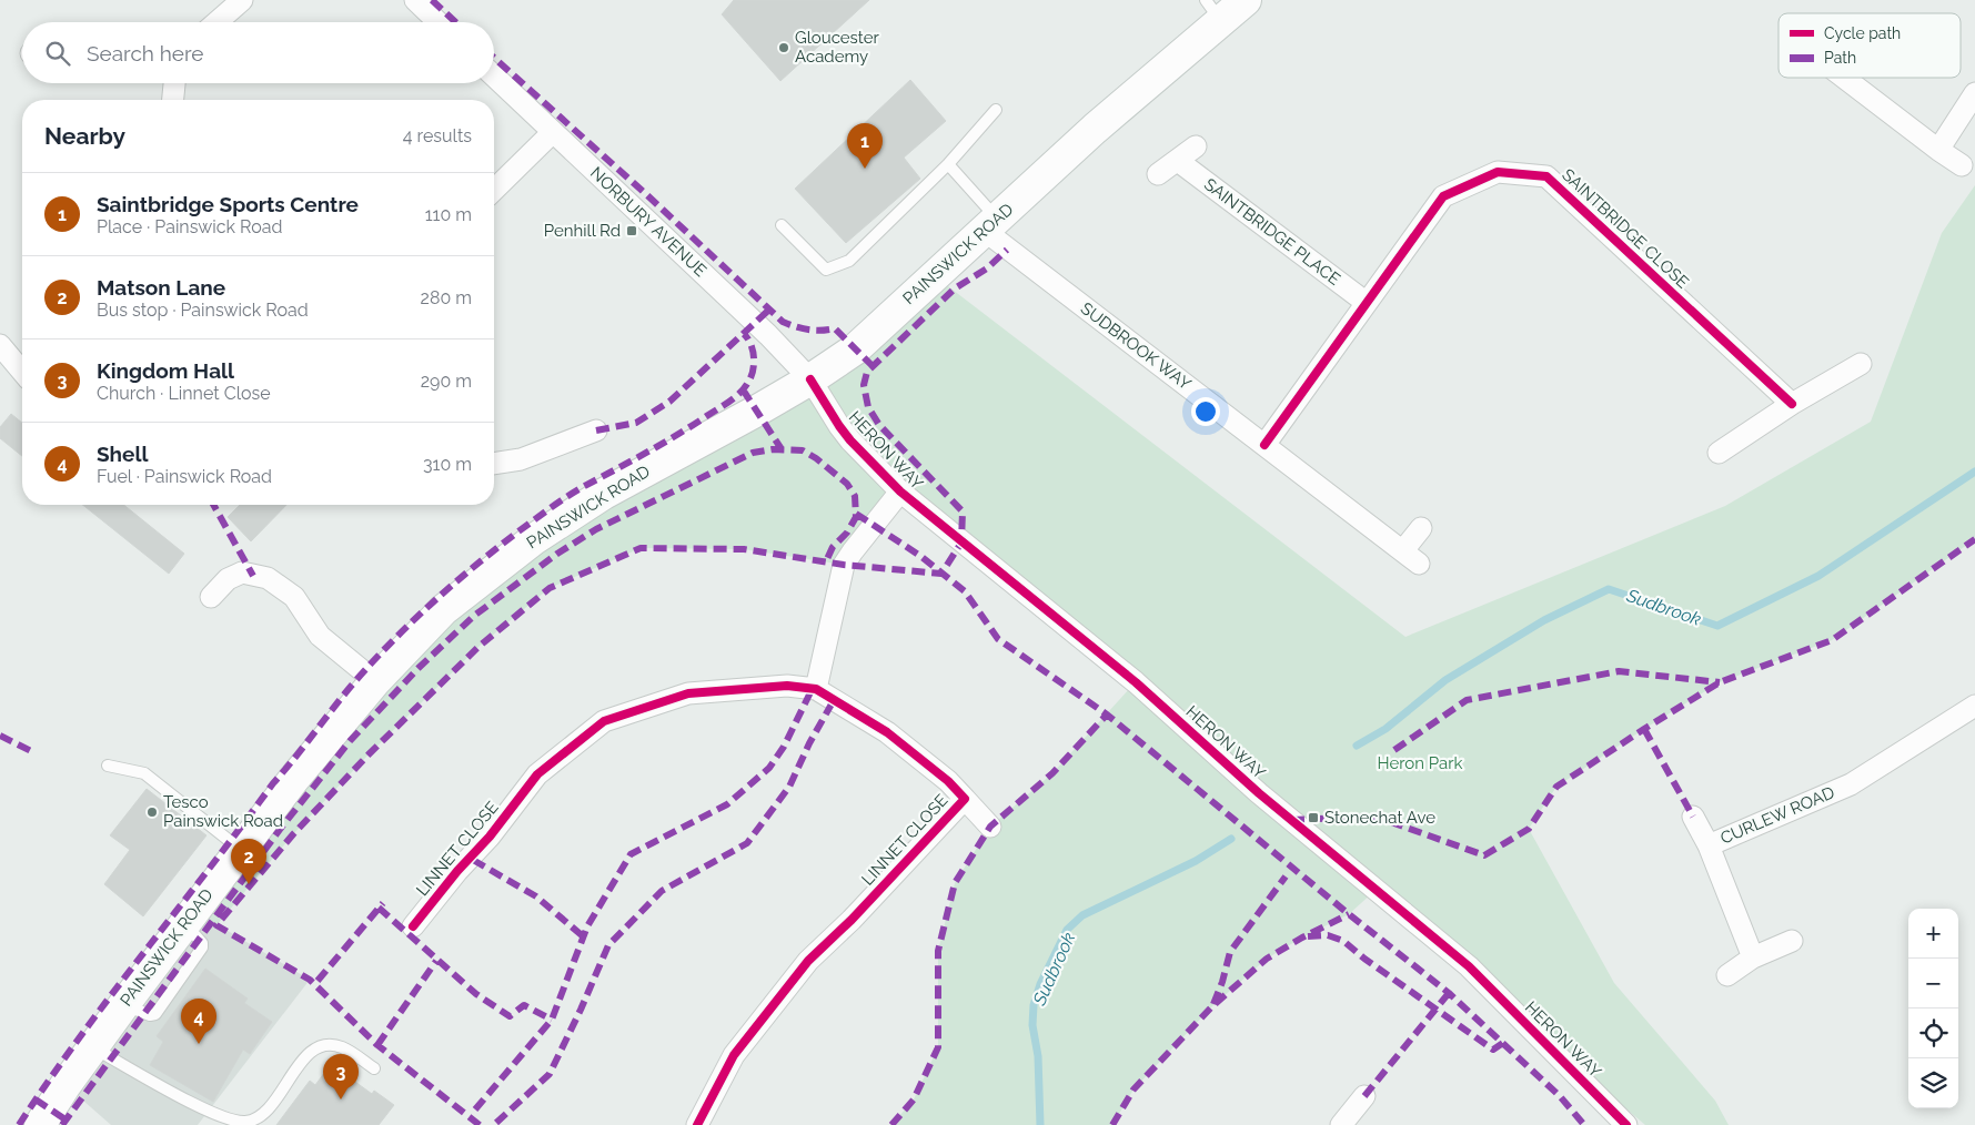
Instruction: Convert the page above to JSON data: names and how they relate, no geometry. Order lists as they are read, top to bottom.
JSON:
{
  "streets": {
    "main road": ["PAINSWICK ROAD"],
    "street": [
      "NORBURY AVENUE",
      "SAINTBRIDGE CLOSE",
      "SAINTBRIDGE PLACE",
      "SUDBROOK WAY",
      "HERON WAY",
      "CURLEW ROAD",
      "LINNET CLOSE"
    ]
  },
  "crossings": [
    ["NORBURY AVENUE", "PAINSWICK ROAD"],
    ["NORBURY AVENUE", "HERON WAY"],
    ["SAINTBRIDGE CLOSE", "SAINTBRIDGE PLACE"],
    ["SAINTBRIDGE CLOSE", "SUDBROOK WAY"],
    ["PAINSWICK ROAD", "SUDBROOK WAY"],
    ["PAINSWICK ROAD", "HERON WAY"]
  ],
  "water": ["Sudbrook"],
  "parks": ["Heron Park"],
  "places": {
    "other": ["Gloucester Academy", "Tesco Painswick Road"],
    "transit": ["Penhill Rd", "Stonechat Ave"]
  },
  "legend": ["Cycle path", "Path"],
  "page": {
    "search": "Search here",
    "heading": ["Nearby", "4 results"],
    "pins": [
      "1",
      "2",
      "4",
      "3"
    ],
    "list": [
      {
        "mark": "1",
        "name": "Saintbridge Sports Centre",
        "note": "Place · Painswick Road",
        "value": "110 m"
      },
      {
        "mark": "2",
        "name": "Matson Lane",
        "note": "Bus stop · Painswick Road",
        "value": "280 m"
      },
      {
        "mark": "3",
        "name": "Kingdom Hall",
        "note": "Church · Linnet Close",
        "value": "290 m"
      },
      {
        "mark": "4",
        "name": "Shell",
        "note": "Fuel · Painswick Road",
        "value": "310 m"
      }
    ],
    "map_buttons": ["+", "−"]
  }
}
